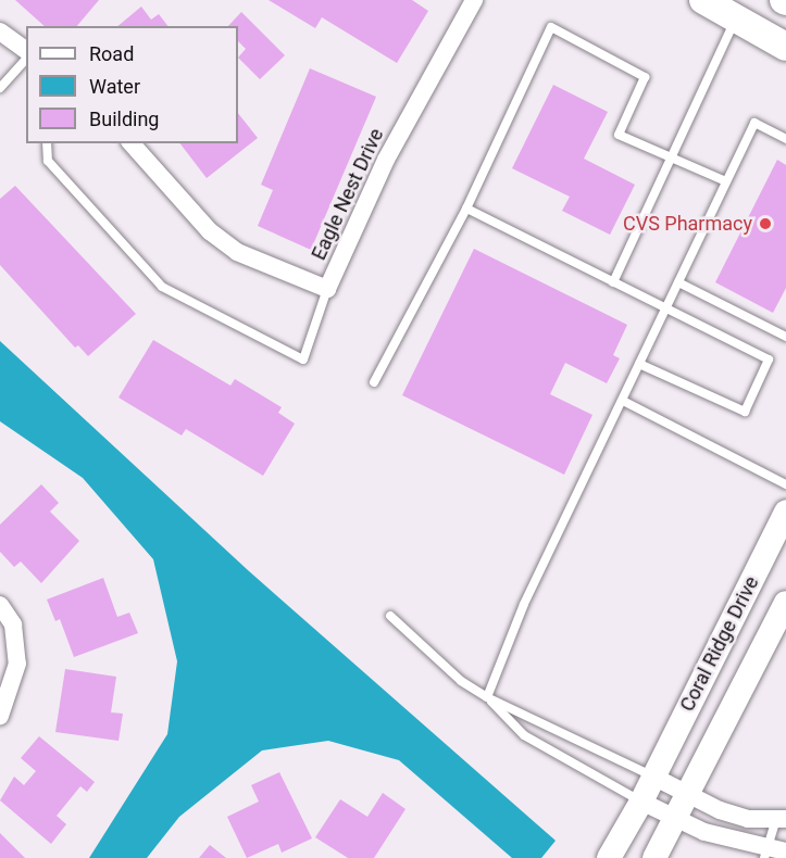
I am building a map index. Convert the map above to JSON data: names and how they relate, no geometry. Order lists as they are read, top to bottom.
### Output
{
  "streets": {
    "main road": ["Coral Ridge Drive"],
    "street": ["Eagle Nest Drive"]
  },
  "places": ["CVS Pharmacy"],
  "legend": ["Road", "Water", "Building"]
}
